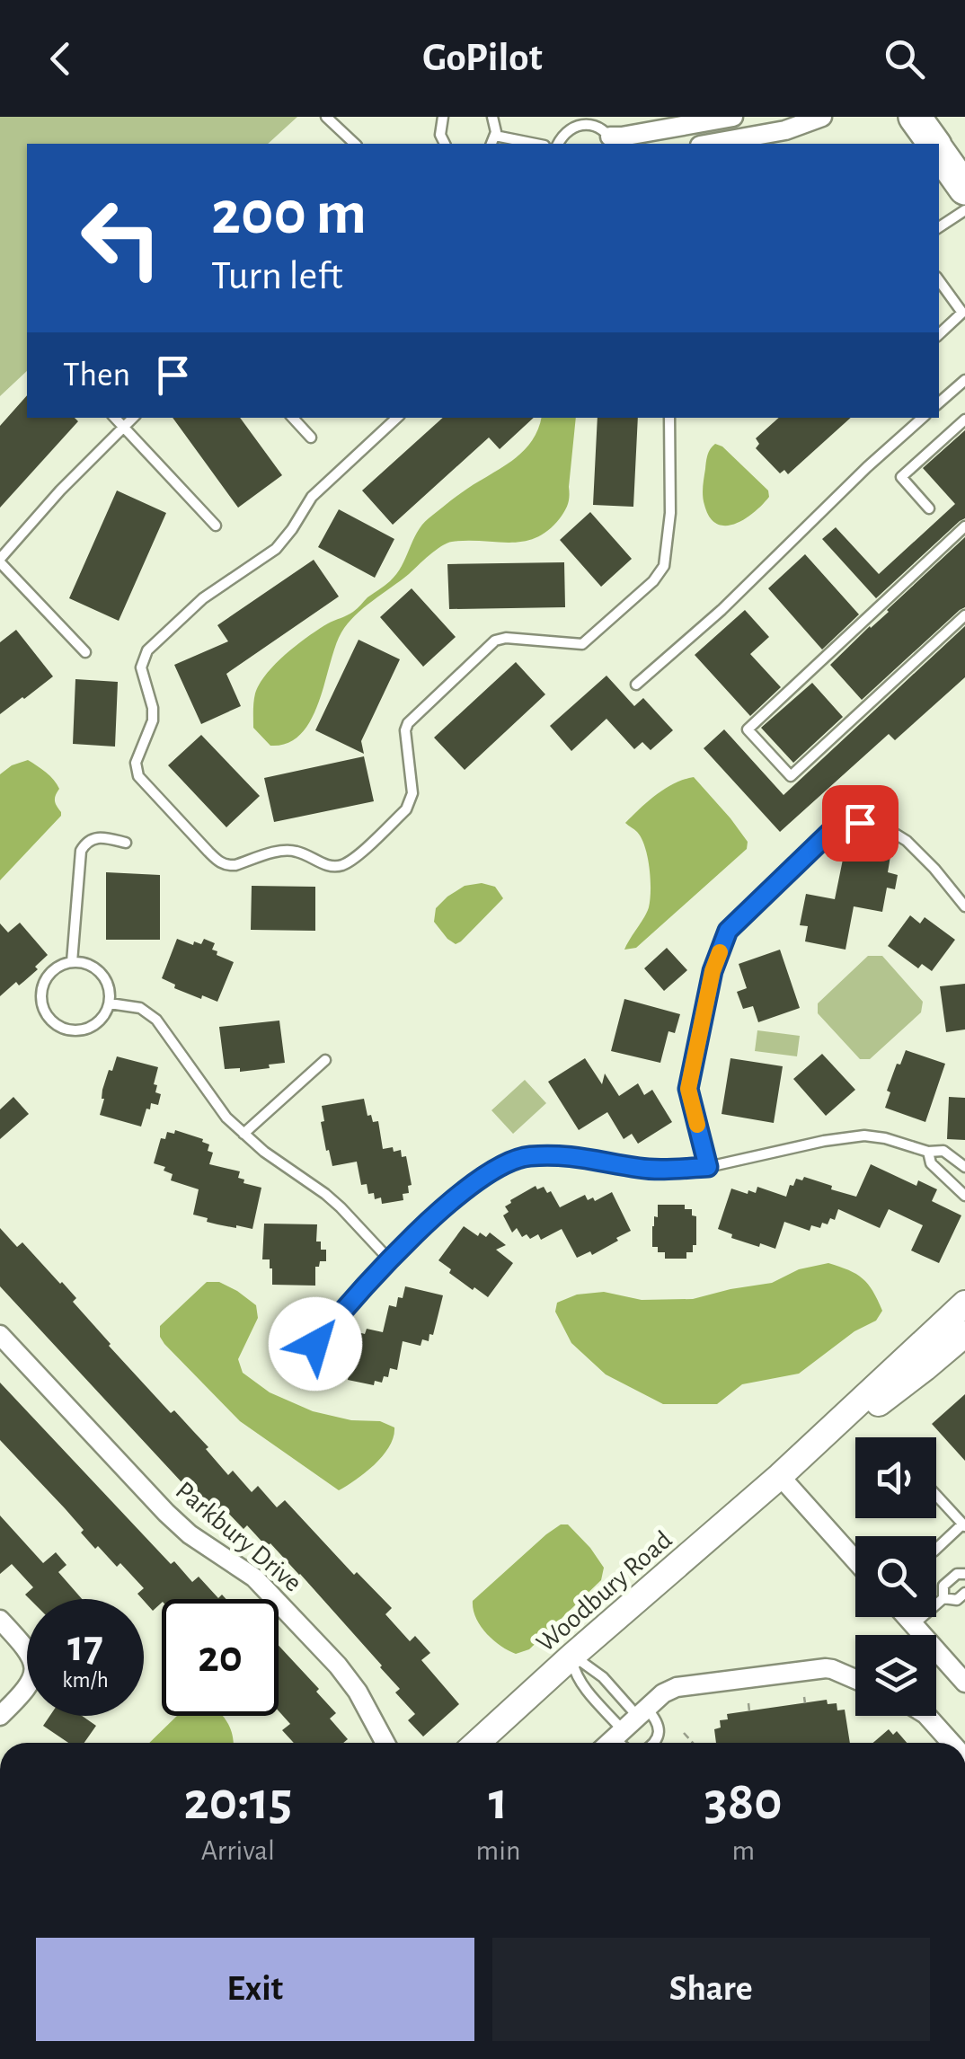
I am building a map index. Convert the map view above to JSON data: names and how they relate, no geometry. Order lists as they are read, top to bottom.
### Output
{
  "streets": {
    "street": ["Parkbury Drive", "Woodbury Road"]
  },
  "page": {
    "header": "GoPilot",
    "turn": ["200 m", "Turn left"],
    "then": "Then",
    "speed": "17 km/h",
    "limit": "20",
    "eta": [
      "20:15",
      "Arrival",
      "1",
      "min",
      "380",
      "m"
    ],
    "buttons": ["Exit", "Share"]
  }
}
